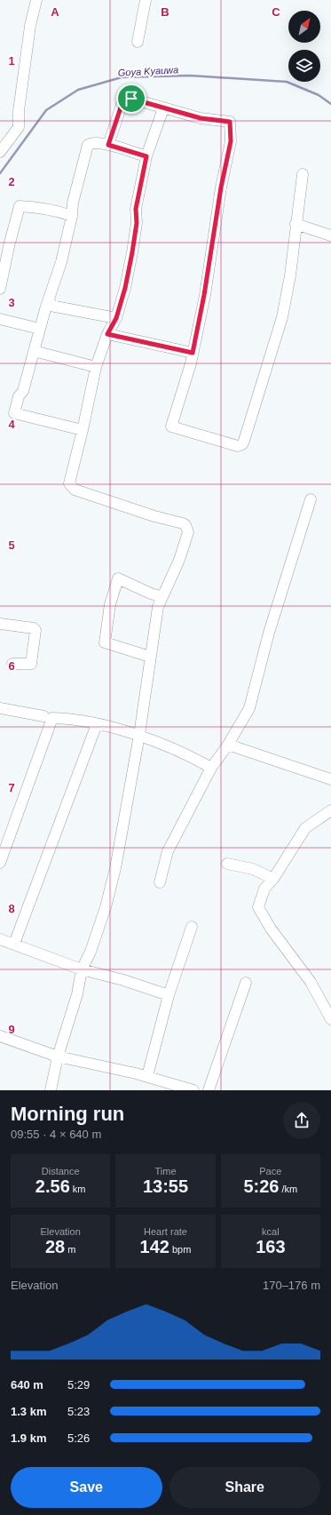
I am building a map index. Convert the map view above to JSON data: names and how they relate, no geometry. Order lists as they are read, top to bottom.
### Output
{
  "water": ["Goya Kyauwa"],
  "north": "top right",
  "page": {
    "heading": ["Morning run", "09:55 · 4 × 640 m"],
    "stats": [
      ["Distance", "2.56 km"],
      ["Time", "13:55"],
      ["Pace", "5:26 /km"],
      ["Elevation", "28 m"],
      ["Heart rate", "142 bpm"],
      ["kcal", "163"]
    ],
    "chart": ["Elevation", "170–176 m"],
    "list": [
      {
        "name": "640 m",
        "note": "5:29"
      },
      {
        "name": "1.3 km",
        "note": "5:23"
      },
      {
        "name": "1.9 km",
        "note": "5:26"
      }
    ],
    "buttons": ["Save", "Share"]
  },
  "grid": {
    "columns": ["A", "B", "C"],
    "rows": [
      "1",
      "2",
      "3",
      "4",
      "5",
      "6",
      "7",
      "8",
      "9"
    ]
  }
}
